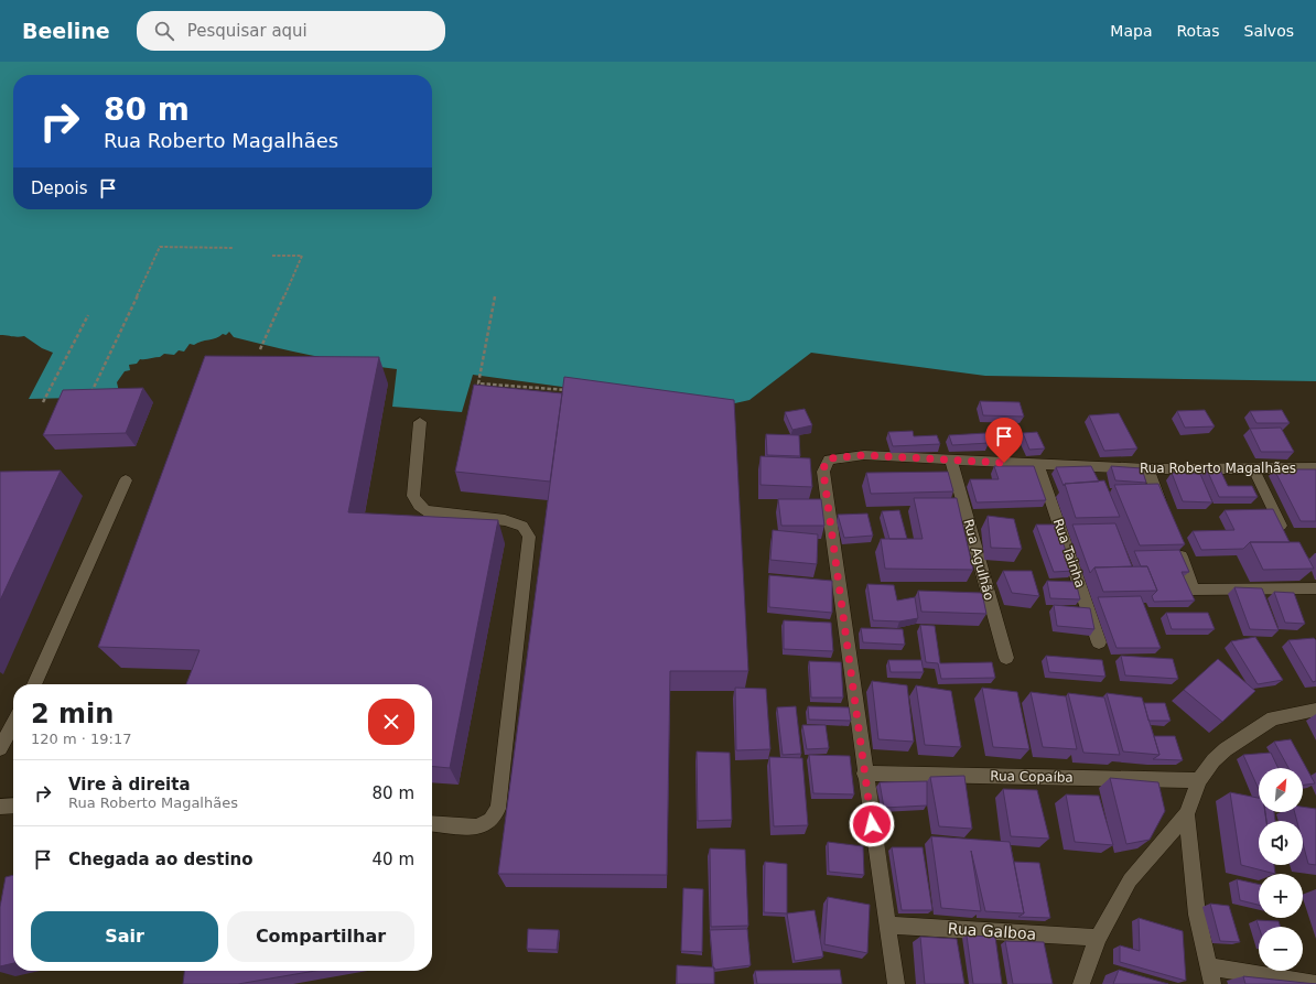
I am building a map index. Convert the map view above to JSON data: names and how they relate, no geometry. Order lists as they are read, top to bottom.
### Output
{
  "streets": {
    "street": [
      "Rua Roberto Magalhães",
      "Rua Tainha",
      "Rua Agulhão",
      "Rua Copaíba",
      "Rua Galboa"
    ]
  },
  "crossings": [
    ["Rua Roberto Magalhães", "Rua Tainha"],
    ["Rua Roberto Magalhães", "Rua Agulhão"],
    ["Rua Roberto Magalhães", "Rua Copaíba"]
  ],
  "north": "top right",
  "page": {
    "header": "Beeline",
    "search": "Pesquisar aqui",
    "nav": ["Mapa", "Rotas", "Salvos"],
    "turn": ["80 m", "Rua Roberto Magalhães"],
    "then": "Depois",
    "heading": ["2 min", "120 m · 19:17"],
    "list": [
      {
        "name": "Vire à direita",
        "note": "Rua Roberto Magalhães",
        "value": "80 m"
      },
      {
        "name": "Chegada ao destino",
        "value": "40 m"
      }
    ],
    "map_buttons": ["+", "−"],
    "buttons": ["Sair", "Compartilhar"]
  }
}
